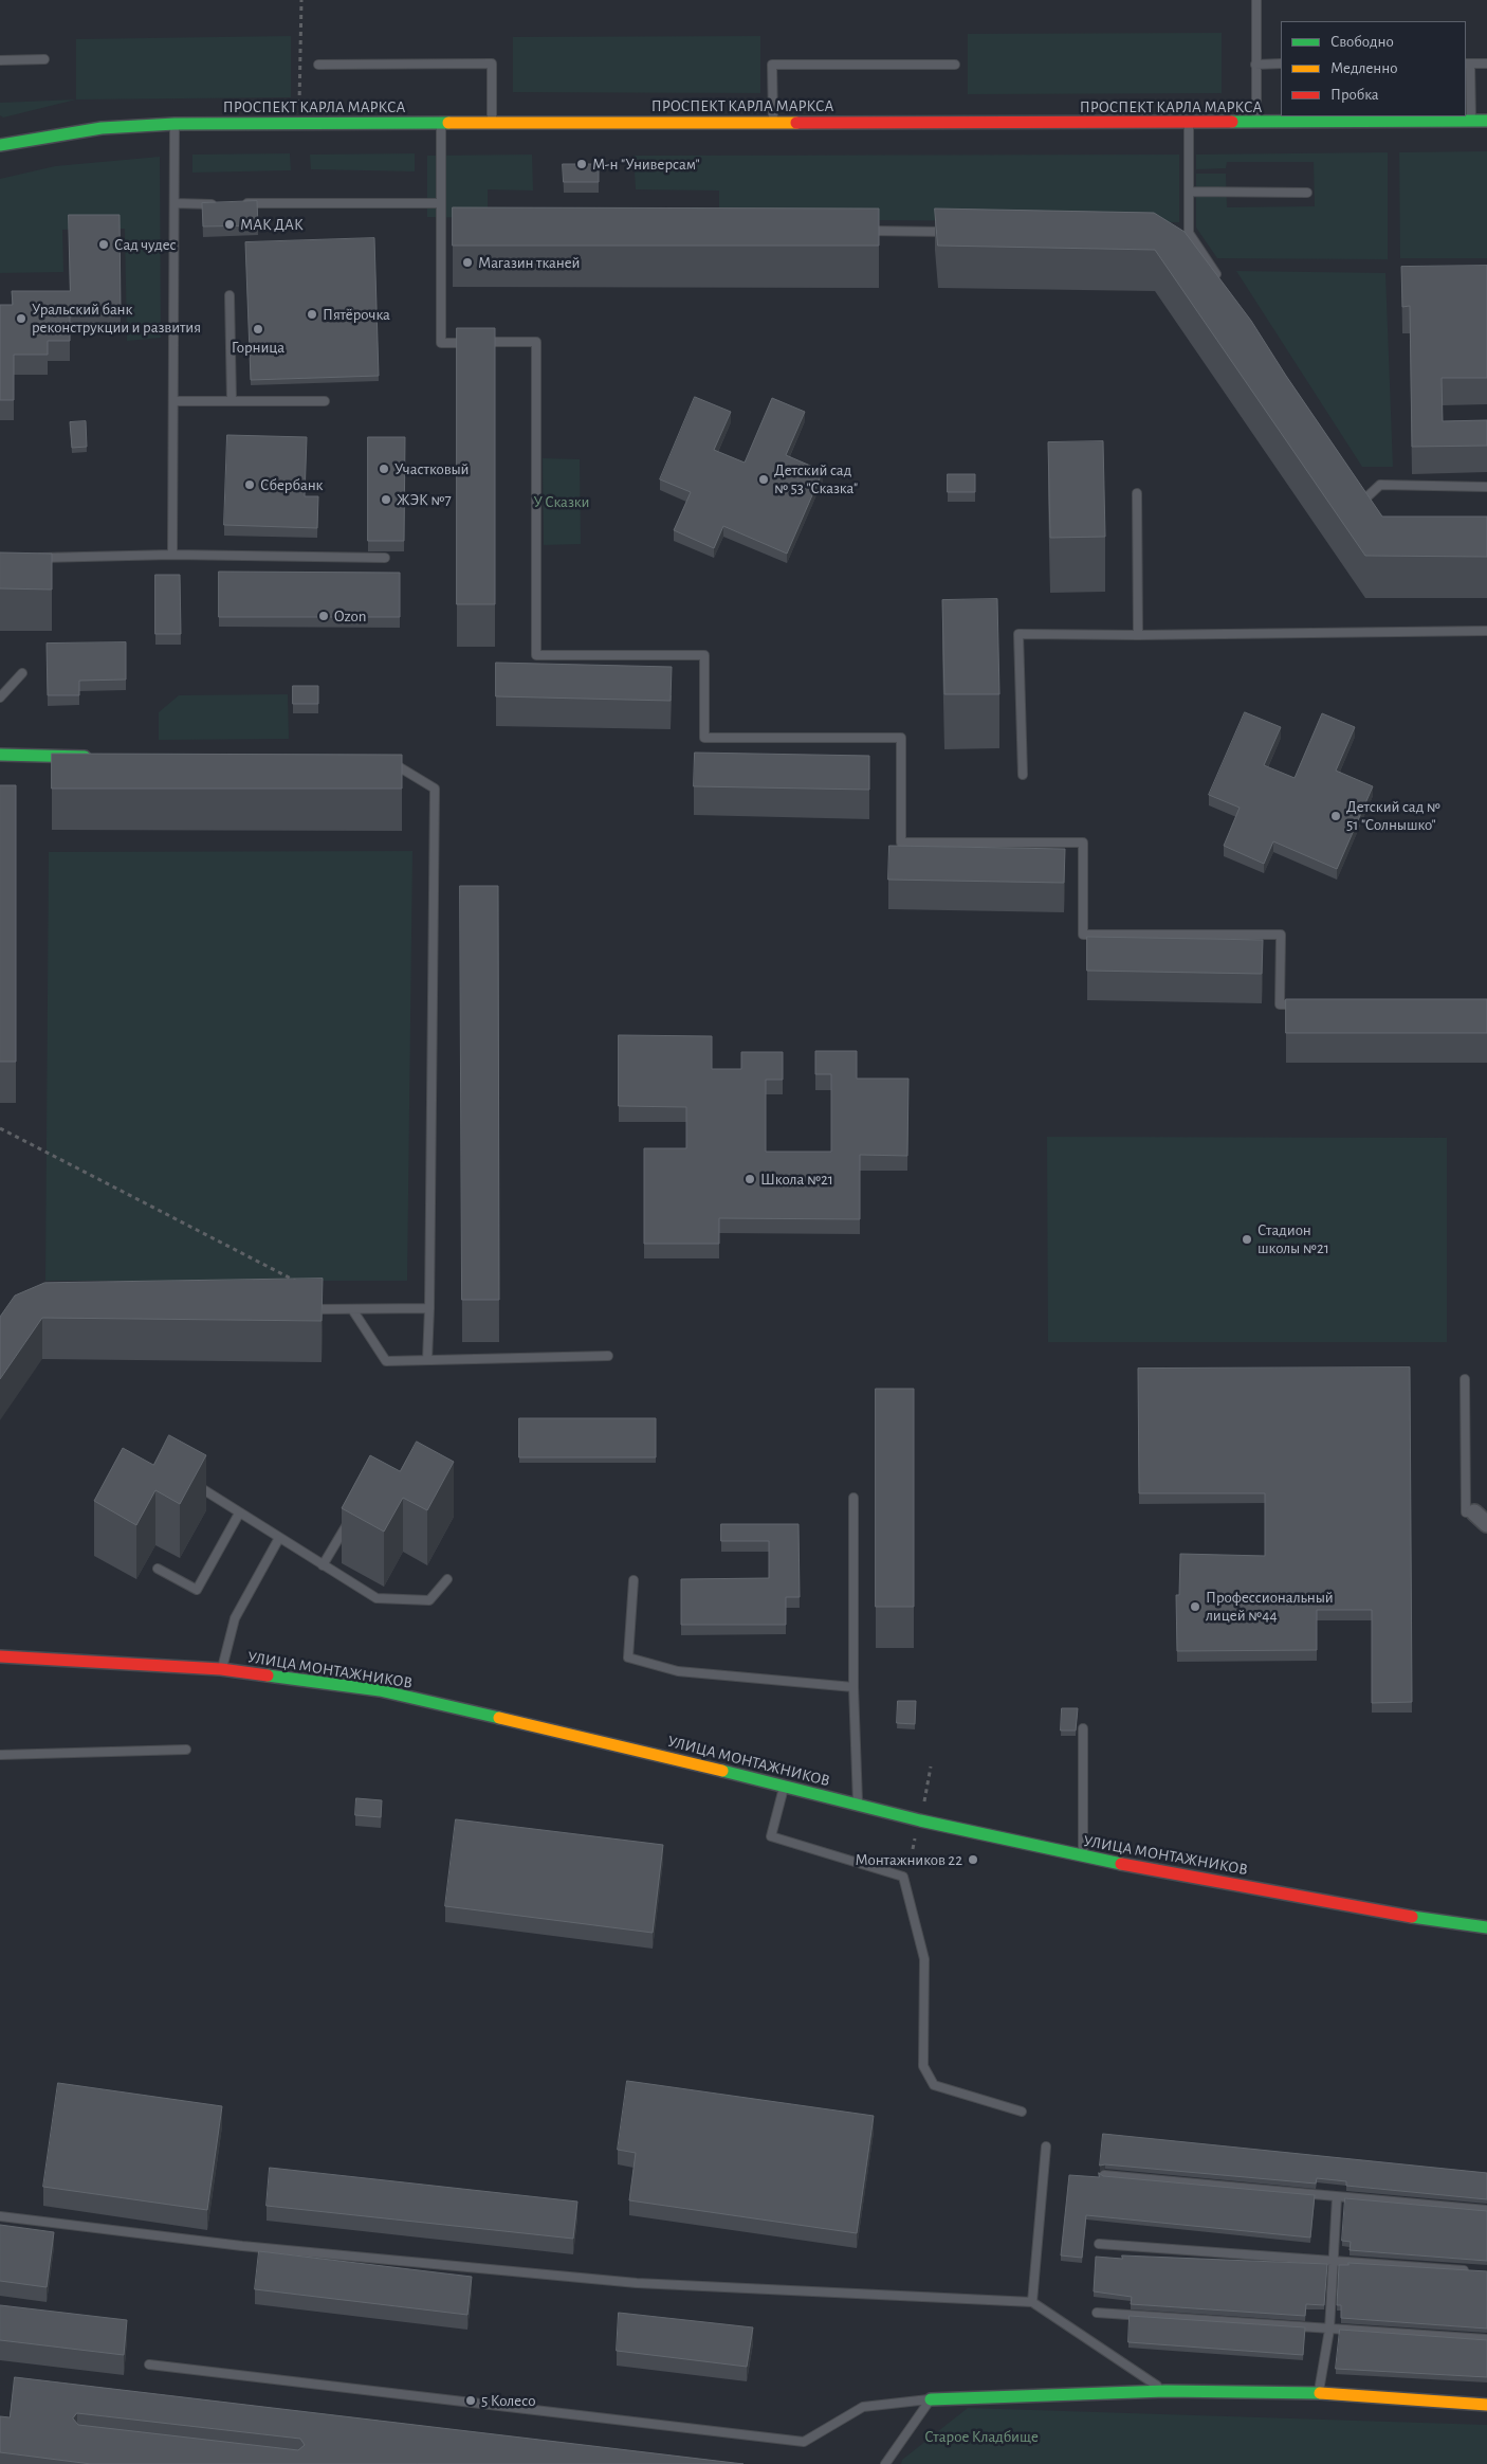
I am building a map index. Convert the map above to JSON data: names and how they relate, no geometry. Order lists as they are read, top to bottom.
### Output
{
  "streets": {
    "street": ["ПРОСПЕКТ КАРЛА МАРКСА", "УЛИЦА МОНТАЖНИКОВ"]
  },
  "parks": ["У Сказки", "Старое Кладбище"],
  "places": [
    "М-н \"Универсам\"",
    "МАК ДАК",
    "Сад чудес",
    "Магазин тканей",
    "Пятёрочка",
    "Уральский банк реконструкции и развития",
    "Горница",
    "Участковый",
    "Детский сад № 53 \"Сказка\"",
    "Сбербанк",
    "ЖЭК №7",
    "Ozon",
    "Детский сад № 51 \"Солнышко\"",
    "Школа №21",
    "Стадион школы №21",
    "Профессиональный лицей №44",
    "Монтажников 22",
    "5 Колесо"
  ],
  "legend": ["Свободно", "Медленно", "Пробка"]
}
